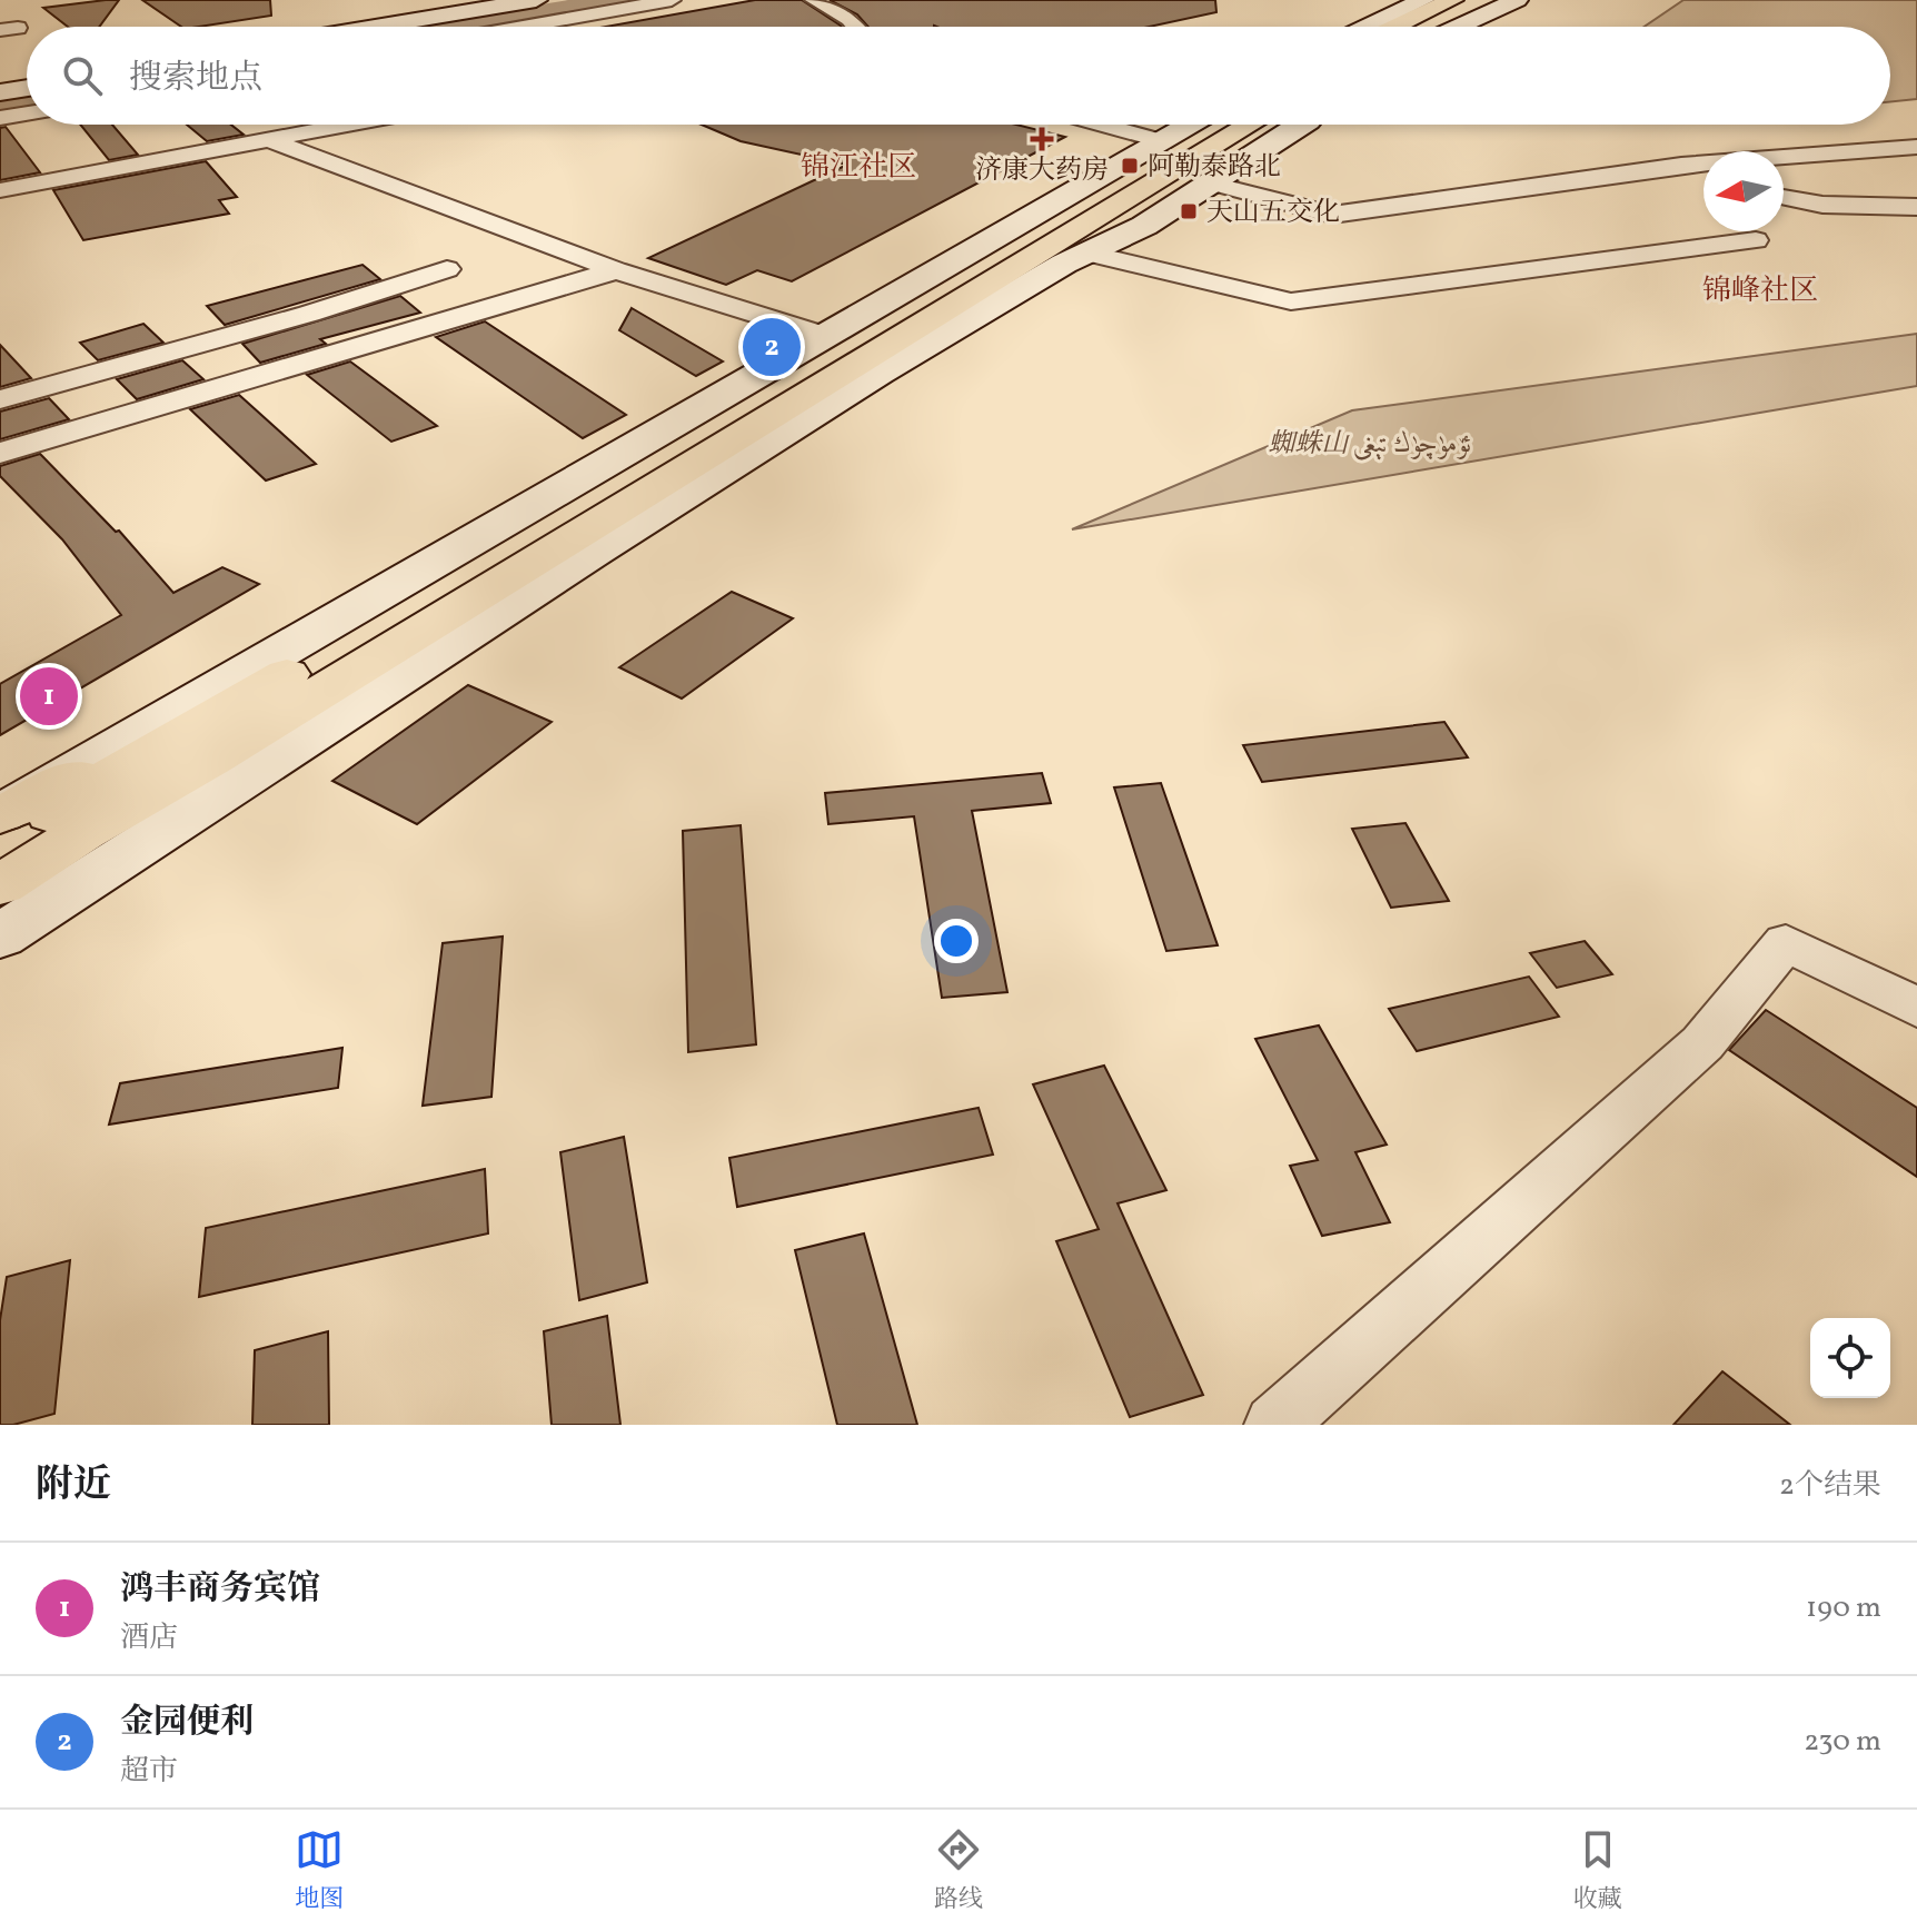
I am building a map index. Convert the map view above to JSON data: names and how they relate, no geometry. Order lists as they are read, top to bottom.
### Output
{
  "districts": ["锦江社区", "锦峰社区"],
  "parks": ["蜘蛛山 ئۆمۈچۈك تېغى"],
  "places": {
    "health": ["济康大药房"],
    "transit": ["阿勒泰路北", "天山五交化"]
  },
  "north": "left",
  "page": {
    "search": "搜索地点",
    "pins": ["2", "1"],
    "heading": ["附近", "2个结果"],
    "list": [
      {
        "mark": "1",
        "name": "鸿丰商务宾馆",
        "note": "酒店",
        "value": "190 m"
      },
      {
        "mark": "2",
        "name": "金园便利",
        "note": "超市",
        "value": "230 m"
      }
    ],
    "nav": ["地图", "路线", "收藏"]
  }
}
